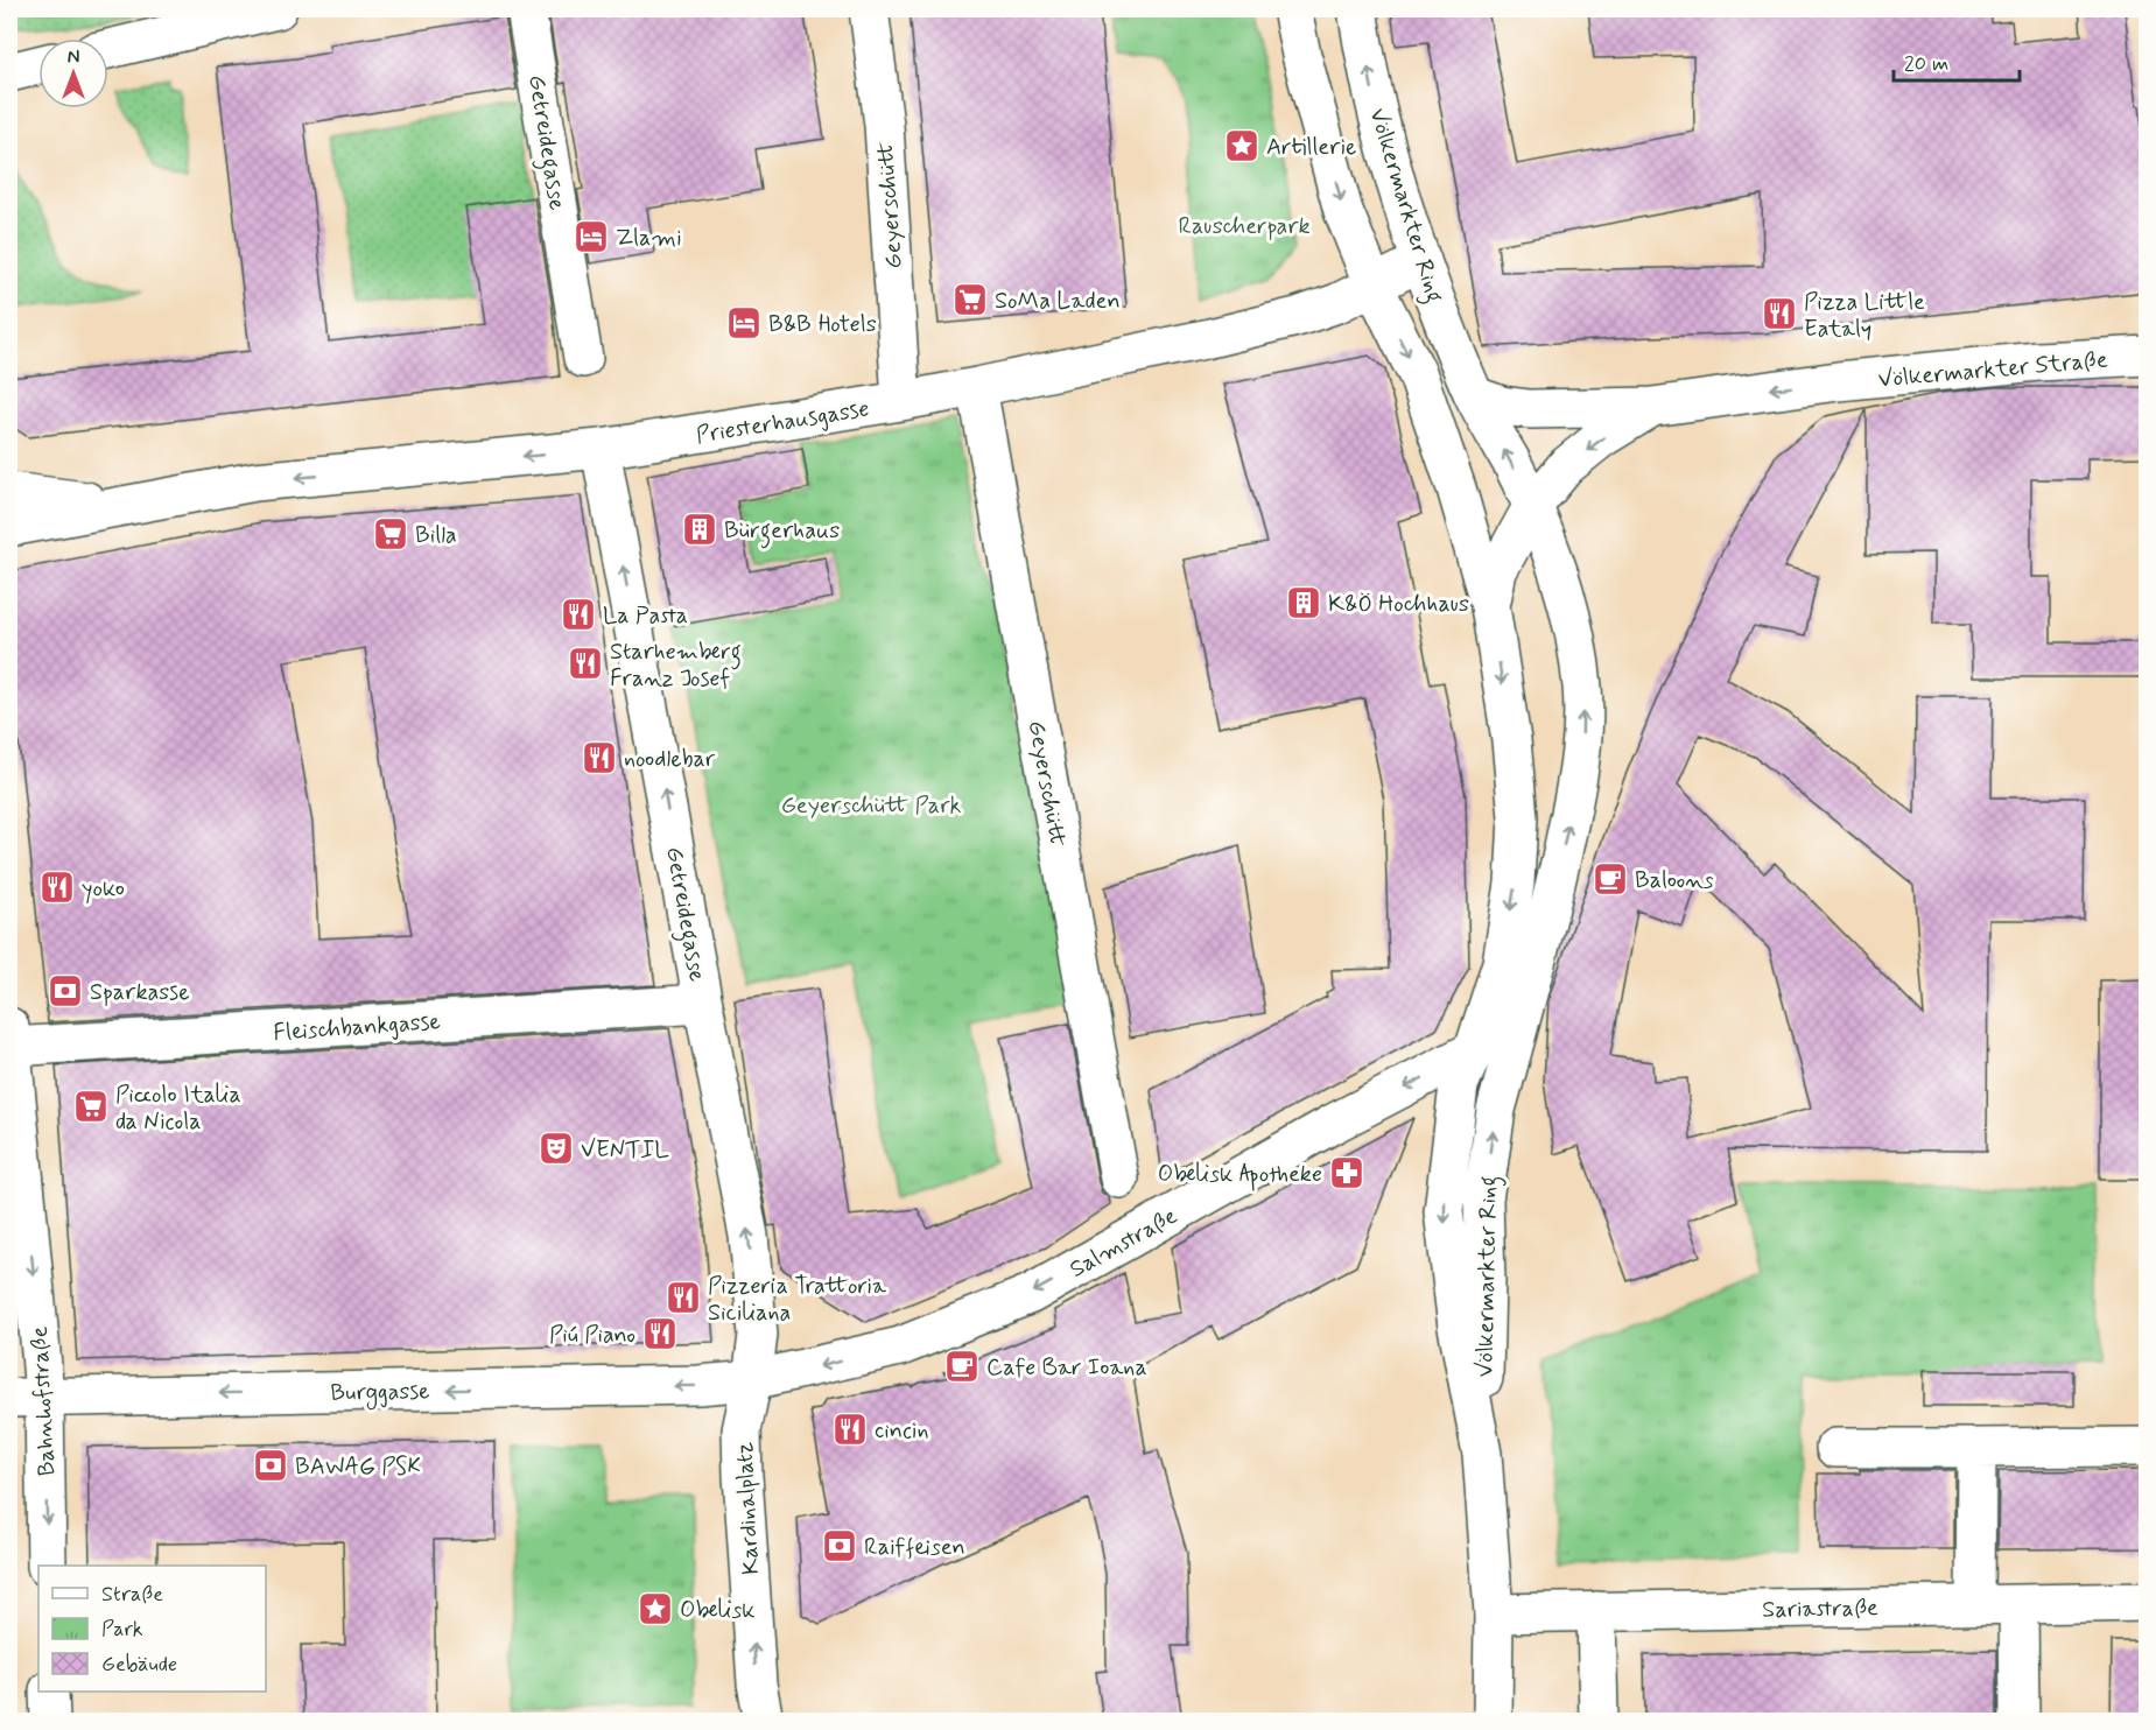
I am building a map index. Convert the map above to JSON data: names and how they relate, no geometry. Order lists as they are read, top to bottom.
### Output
{
  "streets": {
    "street": [
      "Getreidegasse",
      "Geyerschütt",
      "Völkermarkter Ring",
      "Völkermarkter Straße",
      "Priesterhausgasse",
      "Fleischbankgasse",
      "Salmstraße",
      "Burggasse",
      "Bahnhofstraße",
      "Kardinalplatz",
      "Sariastraße"
    ]
  },
  "crossings": [
    ["Getreidegasse", "Priesterhausgasse"],
    ["Getreidegasse", "Fleischbankgasse"],
    ["Getreidegasse", "Salmstraße"],
    ["Getreidegasse", "Burggasse"],
    ["Getreidegasse", "Kardinalplatz"],
    ["Geyerschütt", "Priesterhausgasse"],
    ["Völkermarkter Ring", "Völkermarkter Straße"],
    ["Völkermarkter Ring", "Priesterhausgasse"],
    ["Völkermarkter Ring", "Salmstraße"],
    ["Völkermarkter Ring", "Sariastraße"],
    ["Fleischbankgasse", "Bahnhofstraße"],
    ["Salmstraße", "Burggasse"],
    ["Salmstraße", "Kardinalplatz"],
    ["Burggasse", "Bahnhofstraße"],
    ["Burggasse", "Kardinalplatz"]
  ],
  "one_way": [
    "Getreidegasse",
    "Völkermarkter Straße",
    "Salmstraße",
    "Burggasse",
    "Bahnhofstraße",
    "Kardinalplatz"
  ],
  "parks": ["Rauscherpark", "Geyerschütt Park"],
  "places": {
    "place": ["Artillerie", "Obelisk"],
    "hotel": ["Zlami", "B&B Hotels"],
    "supermarket": ["SoMa Laden", "Billa", "Piccolo Italia da Nicola"],
    "restaurant": [
      "Pizza Little Eataly",
      "La Pasta",
      "Starhemberg Franz Josef",
      "noodlebar",
      "yoko",
      "Pizzeria Trattoria Siciliana",
      "Piú Piano",
      "cincin"
    ],
    "building": ["Bürgerhaus", "K&Ö Hochhaus"],
    "cafe": ["Baloons", "Cafe Bar Ioana"],
    "bank": ["Sparkasse", "BAWAG PSK", "Raiffeisen"],
    "theatre": ["VENTIL"],
    "pharmacy": ["Obelisk Apotheke"]
  },
  "legend": ["Straße", "Park", "Gebäude"],
  "scale_bar": "20 m",
  "north": "top"
}
